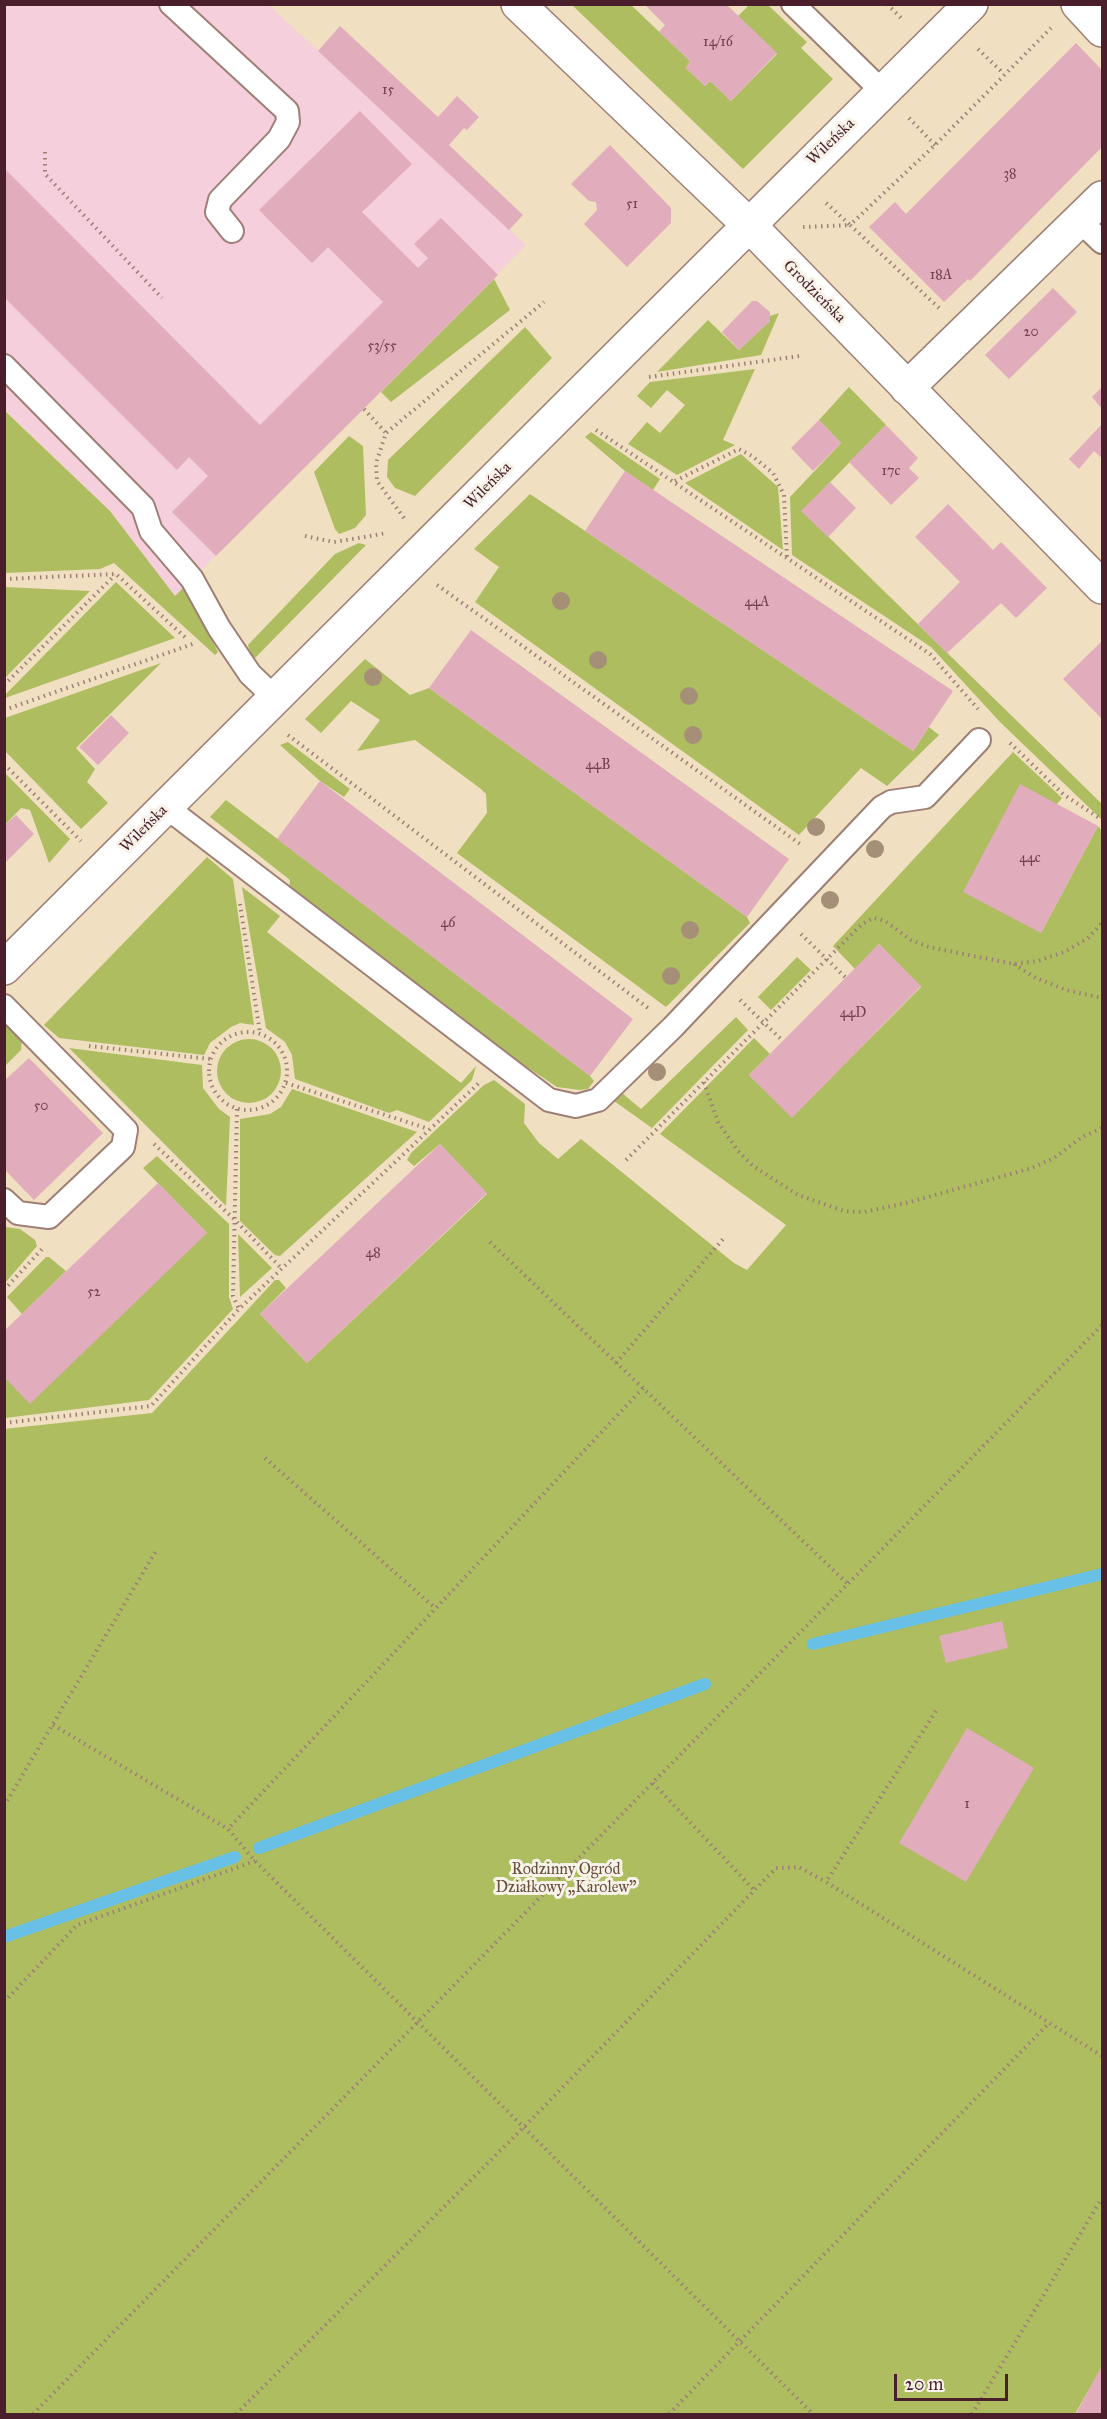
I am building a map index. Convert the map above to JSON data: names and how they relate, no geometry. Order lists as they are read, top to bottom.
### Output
{
  "streets": {
    "street": ["Wileńska", "Grodzieńska"]
  },
  "crossings": [
    ["Wileńska", "Grodzieńska"]
  ],
  "parks": ["Rodzinny Ogród Działkowy „Karolew”"],
  "house_numbers": [
    "14/16",
    "15",
    "38",
    "51",
    "18A",
    "20",
    "53/55",
    "17c",
    "44A",
    "44B",
    "44c",
    "46",
    "44D",
    "50",
    "48",
    "52",
    "1"
  ],
  "scale_bar": "20 m"
}
